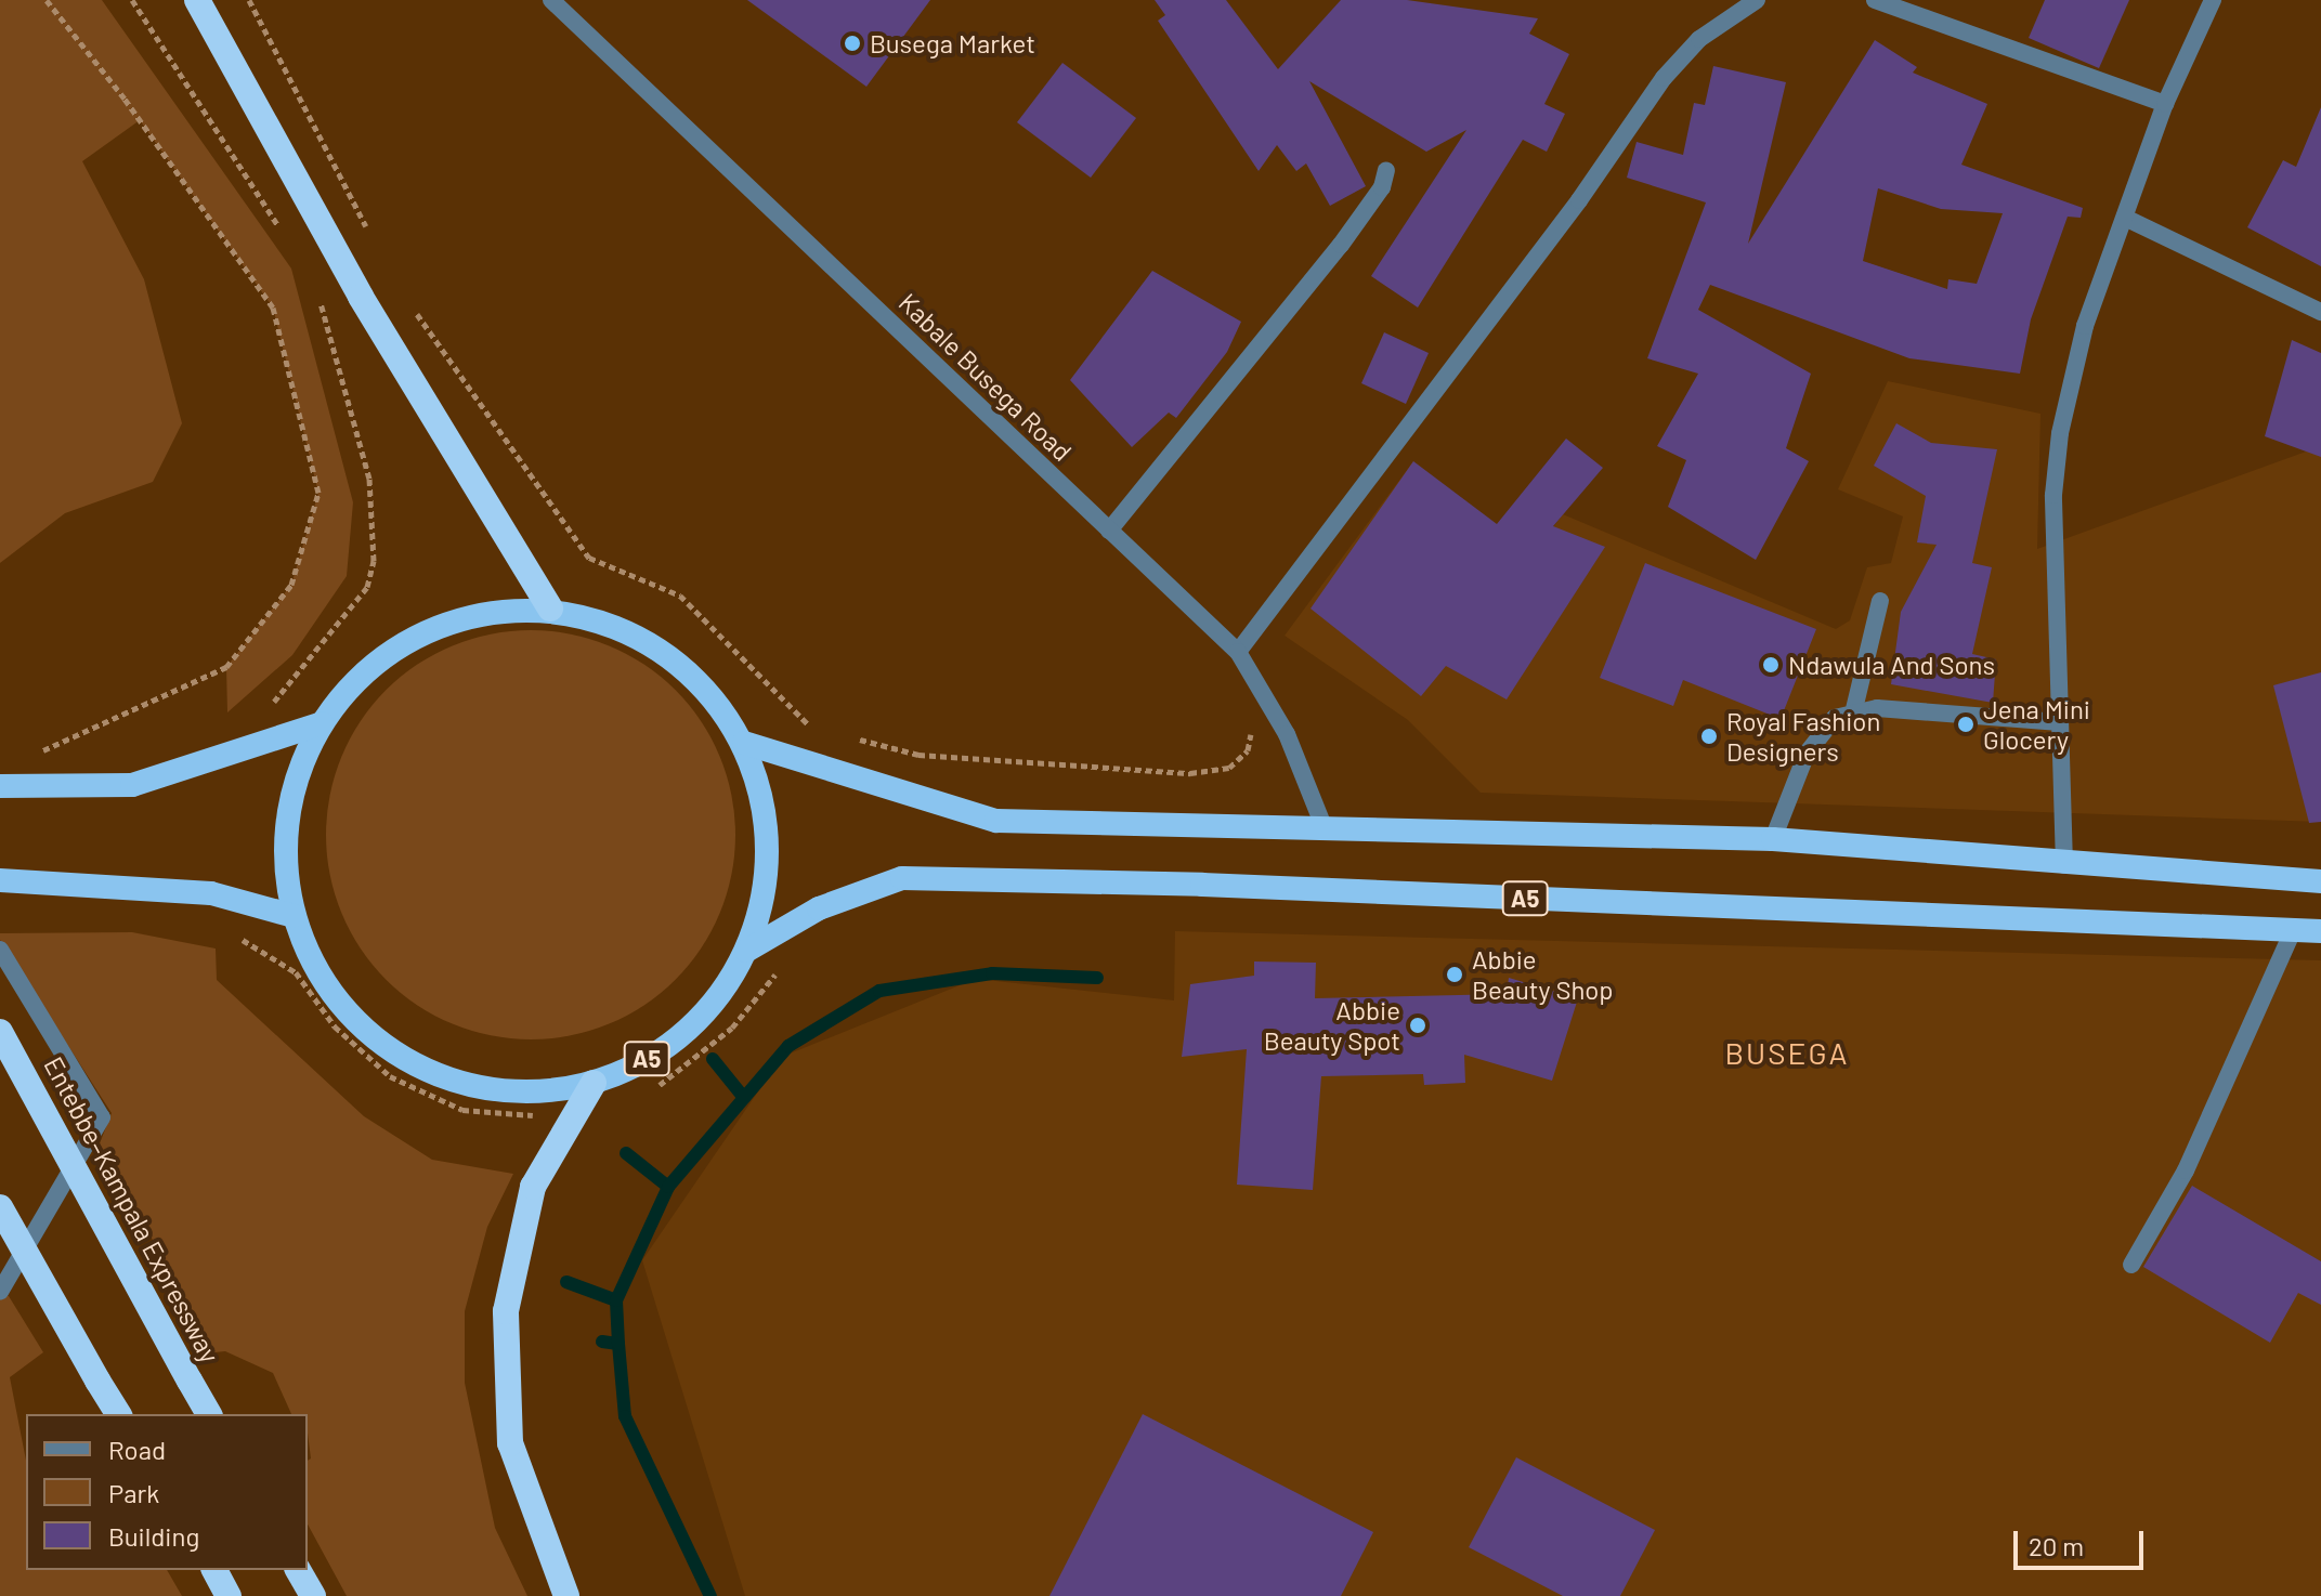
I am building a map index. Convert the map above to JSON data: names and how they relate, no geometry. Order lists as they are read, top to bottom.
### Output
{
  "streets": {
    "highway": ["A5", "Entebbe–Kampala Expressway"],
    "street": ["Kabale Busega Road"]
  },
  "districts": ["BUSEGA"],
  "places": [
    "Busega Market",
    "Ndawula And Sons",
    "Jena Mini Glocery",
    "Royal Fashion Designers",
    "Abbie Beauty Shop",
    "Abbie Beauty Spot"
  ],
  "legend": ["Road", "Park", "Building"],
  "scale_bar": "20 m"
}
